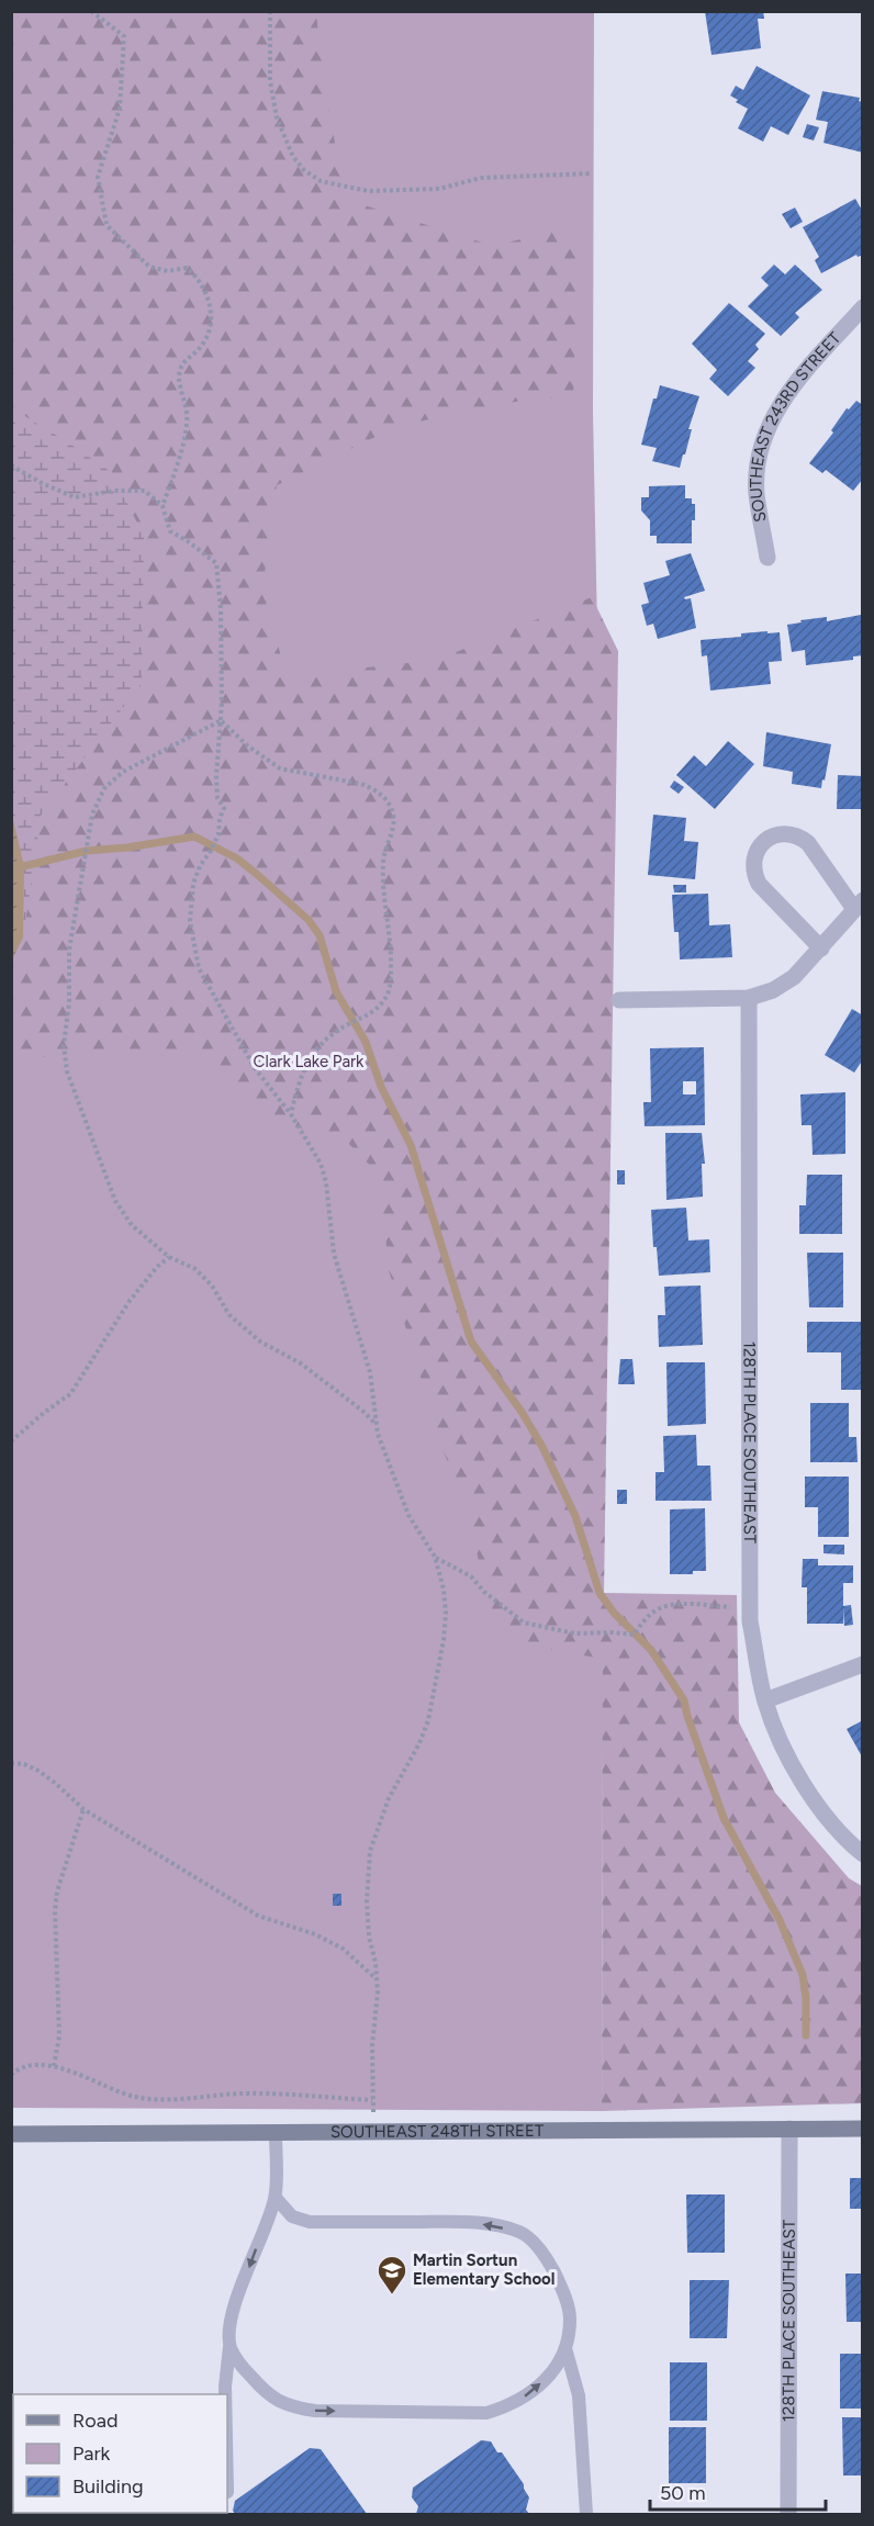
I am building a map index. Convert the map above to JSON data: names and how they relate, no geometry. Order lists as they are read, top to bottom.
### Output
{
  "streets": {
    "street": ["SOUTHEAST 243RD STREET", "128TH PLACE SOUTHEAST", "SOUTHEAST 248TH STREET"]
  },
  "crossings": [
    ["128TH PLACE SOUTHEAST", "SOUTHEAST 248TH STREET"]
  ],
  "parks": ["Clark Lake Park"],
  "places": {
    "school or university": ["Martin Sortun Elementary School"]
  },
  "legend": ["Road", "Park", "Building"],
  "scale_bar": "50 m"
}
